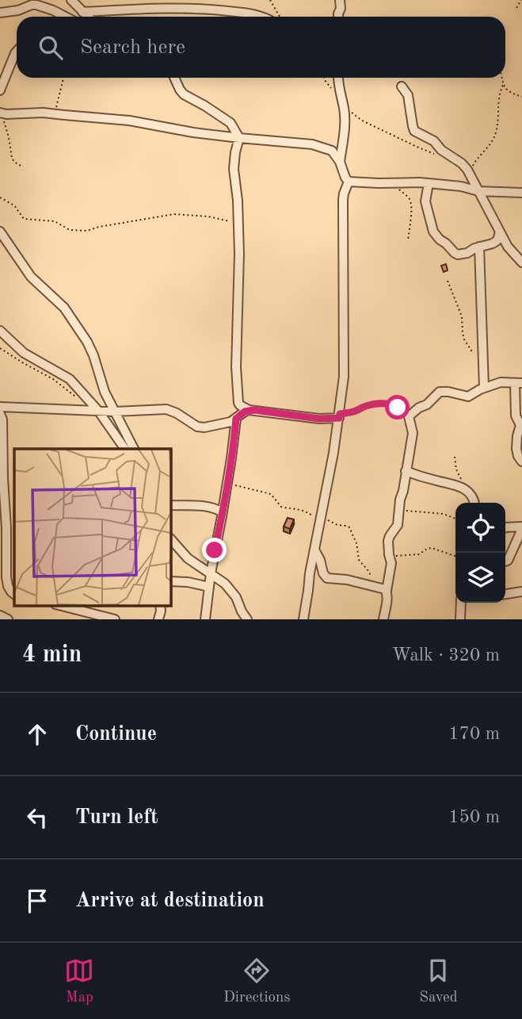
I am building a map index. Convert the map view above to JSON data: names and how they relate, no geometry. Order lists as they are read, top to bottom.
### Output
{
  "page": {
    "search": "Search here",
    "heading": ["4 min", "Walk · 320 m"],
    "list": [
      ["Continue", "170 m"],
      ["Turn left", "150 m"],
      "Arrive at destination"
    ],
    "nav": ["Map", "Directions", "Saved"]
  }
}
